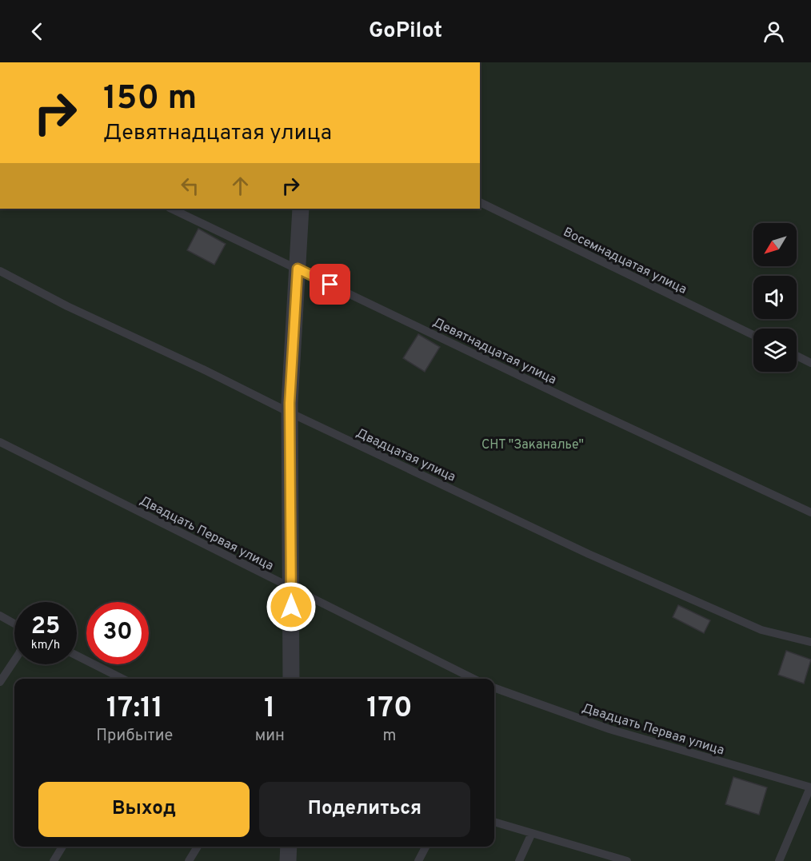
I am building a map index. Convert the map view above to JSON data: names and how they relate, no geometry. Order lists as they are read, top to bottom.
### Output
{
  "streets": {
    "lane": [
      "Восемнадцатая улица",
      "Девятнадцатая улица",
      "Двадцатая улица",
      "Двадцать Первая улица"
    ]
  },
  "parks": ["СНТ \"Заканалье\""],
  "north": "bottom left",
  "page": {
    "header": "GoPilot",
    "turn": ["150 m", "Девятнадцатая улица"],
    "speed": "25 km/h",
    "limit": "30",
    "eta": [
      "17:11",
      "Прибытие",
      "1",
      "мин",
      "170",
      "m"
    ],
    "buttons": ["Выход", "Поделиться"]
  }
}
